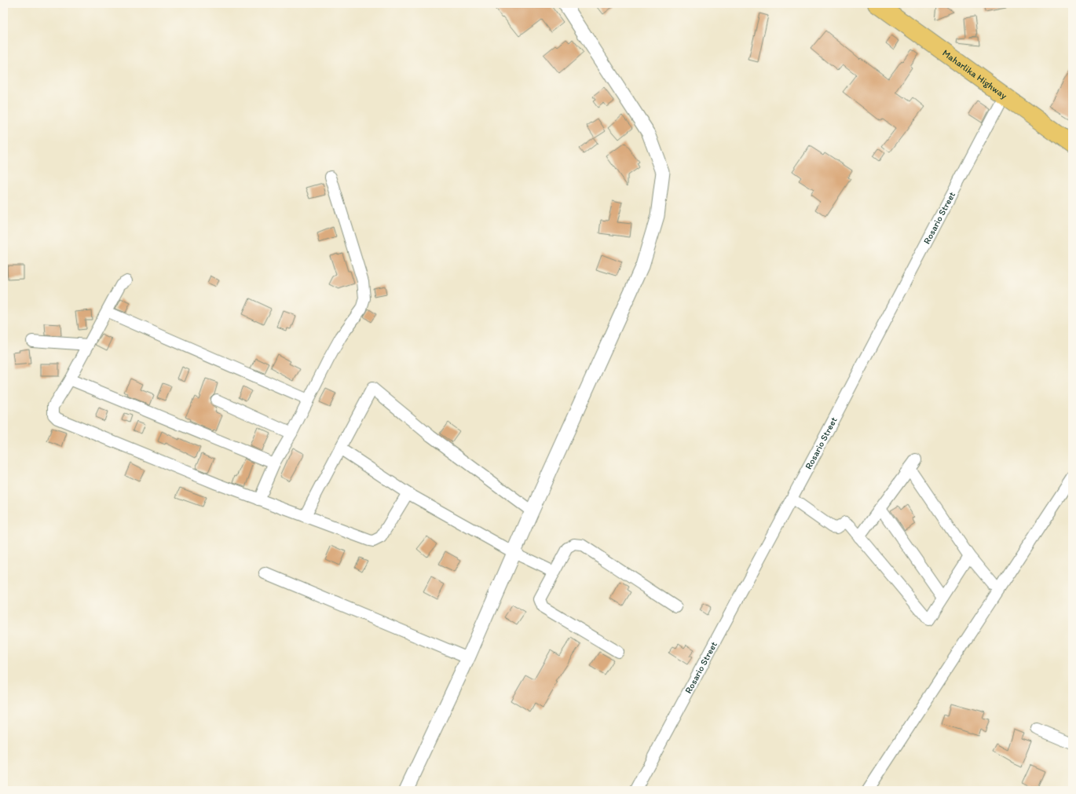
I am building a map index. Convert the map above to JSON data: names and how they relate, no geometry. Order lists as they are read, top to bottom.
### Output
{
  "streets": {
    "highway": ["Maharlika Highway"],
    "street": ["Rosario Street"]
  },
  "crossings": [
    ["Maharlika Highway", "Rosario Street"]
  ]
}
